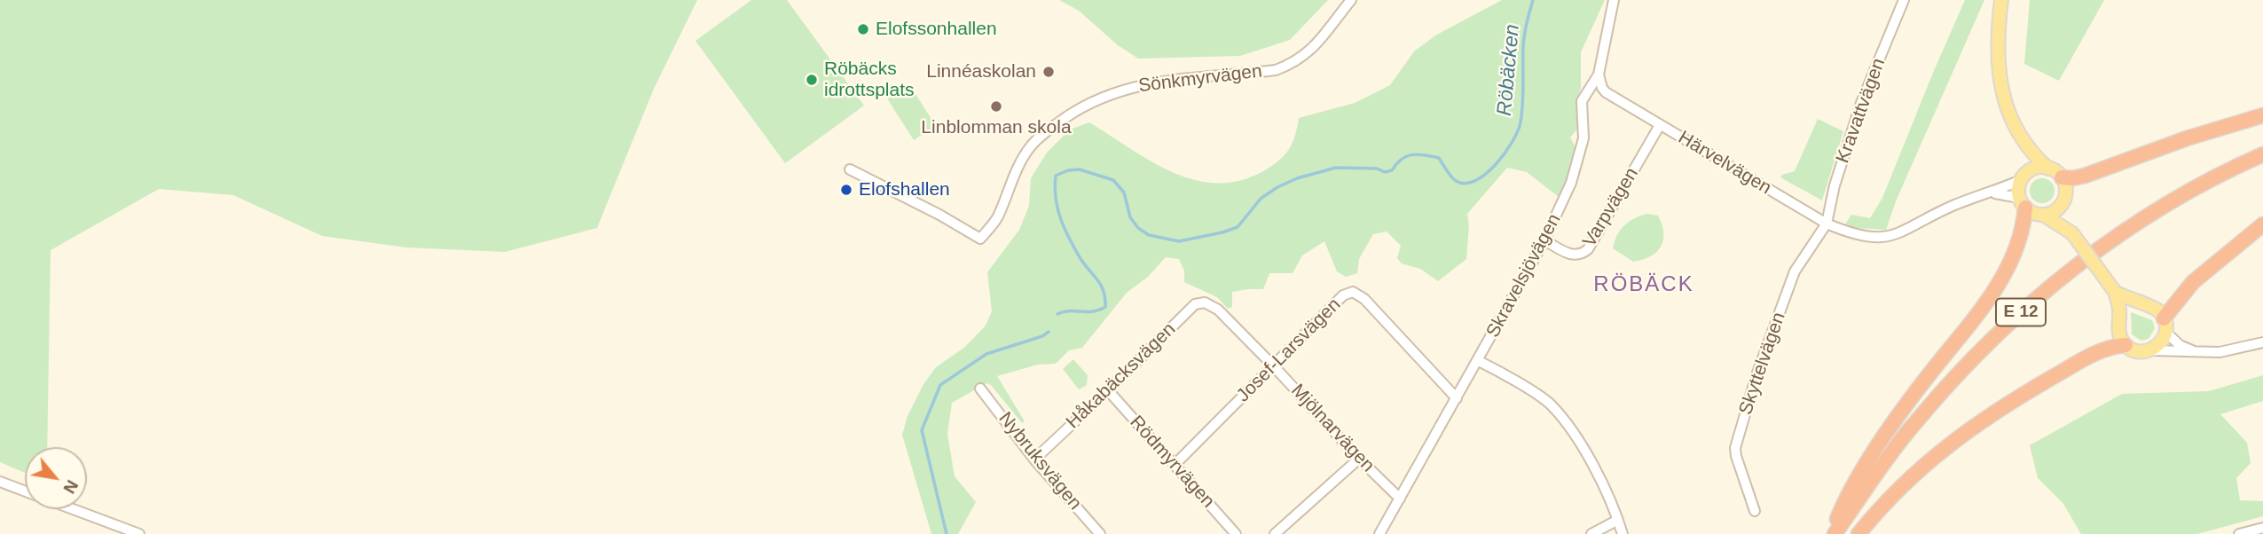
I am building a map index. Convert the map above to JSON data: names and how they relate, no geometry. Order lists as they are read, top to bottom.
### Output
{
  "streets": {
    "highway": ["E 12"],
    "street": [
      "Sönkmyrvägen",
      "Kravattvägen",
      "Härvelvägen",
      "Varpvägen",
      "Skravelsjövägen",
      "Josef-Larsvägen",
      "Skyttelvägen",
      "Håkabäcksvägen",
      "Mjölnarvägen",
      "Nybruksvägen",
      "Rödmyrvägen"
    ]
  },
  "crossings": [
    ["Kravattvägen", "Härvelvägen"],
    ["Kravattvägen", "Skyttelvägen"],
    ["Härvelvägen", "Varpvägen"],
    ["Härvelvägen", "Skravelsjövägen"],
    ["Härvelvägen", "Skyttelvägen"],
    ["Varpvägen", "Skravelsjövägen"],
    ["Skravelsjövägen", "Josef-Larsvägen"],
    ["Skravelsjövägen", "Mjölnarvägen"],
    ["Josef-Larsvägen", "Mjölnarvägen"],
    ["Josef-Larsvägen", "Rödmyrvägen"],
    ["Håkabäcksvägen", "Mjölnarvägen"],
    ["Håkabäcksvägen", "Nybruksvägen"],
    ["Håkabäcksvägen", "Rödmyrvägen"]
  ],
  "districts": ["RÖBÄCK"],
  "water": ["Röbäcken"],
  "places": [
    "Elofssonhallen",
    "Linnéaskolan",
    "Röbäcks idrottsplats",
    "Linblomman skola",
    "Elofshallen"
  ],
  "north": "bottom right"
}
